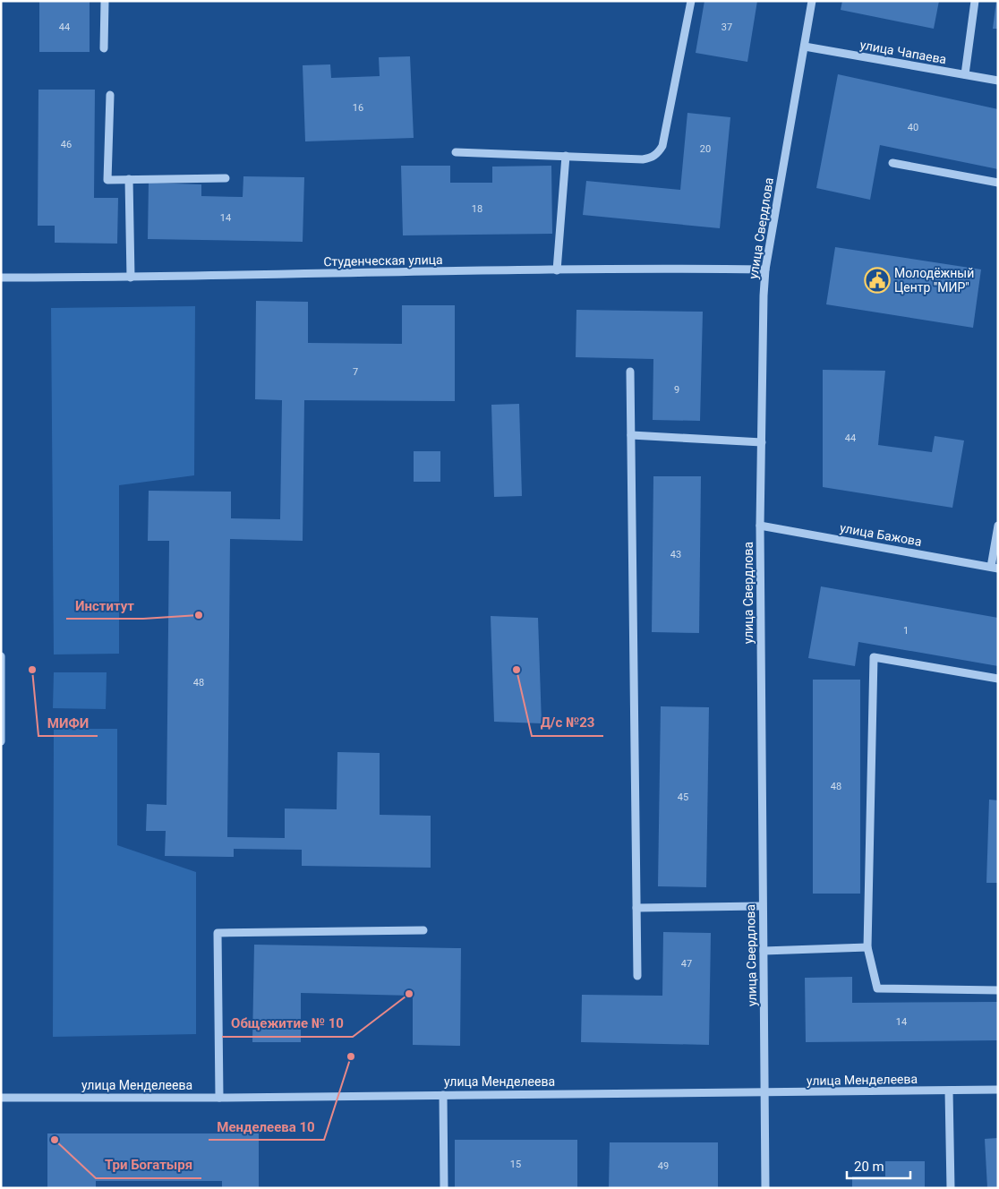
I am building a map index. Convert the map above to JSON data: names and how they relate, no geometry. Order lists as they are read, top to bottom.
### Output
{
  "streets": {
    "street": [
      "улица Чапаева",
      "улица Свердлова",
      "Студенческая улица",
      "улица Бажова",
      "улица Менделеева"
    ]
  },
  "crossings": [
    ["улица Чапаева", "улица Свердлова"],
    ["улица Свердлова", "Студенческая улица"],
    ["улица Свердлова", "улица Бажова"],
    ["улица Свердлова", "улица Менделеева"]
  ],
  "places": {
    "public building": ["Молодёжный Центр \"МИР\""],
    "other": [
      "Институт",
      "МИФИ",
      "Д/с №23",
      "Общежитие № 10",
      "Менделеева 10",
      "Три Богатыря"
    ]
  },
  "house_numbers": [
    "44",
    "37",
    "16",
    "40",
    "46",
    "20",
    "18",
    "14",
    "7",
    "9",
    "44",
    "43",
    "1",
    "48",
    "48",
    "45",
    "47",
    "14",
    "15",
    "49"
  ],
  "scale_bar": "20 m"
}
